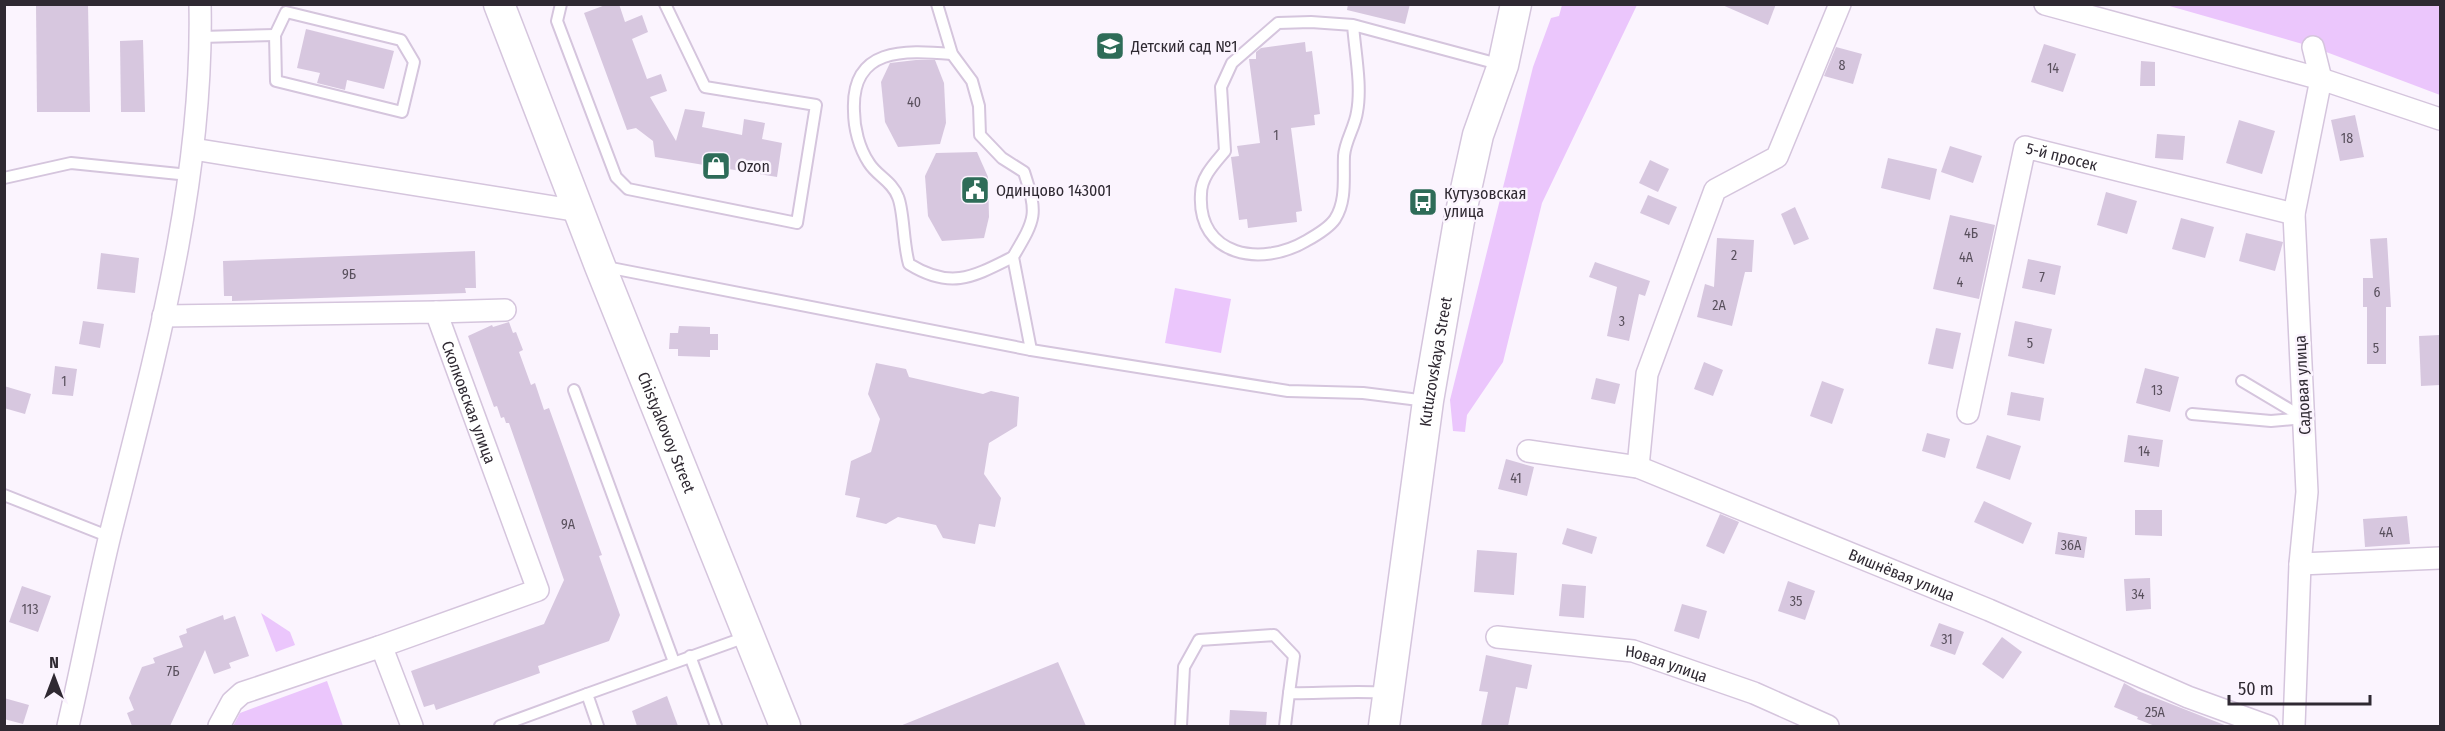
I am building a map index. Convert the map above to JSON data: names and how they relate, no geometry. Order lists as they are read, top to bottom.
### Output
{
  "streets": {
    "street": [
      "5-й просек",
      "Kutuzovskaya Street",
      "Садовая улица",
      "Сколковская улица",
      "Chistyakovoy Street",
      "Вишнёвая улица",
      "Новая улица"
    ]
  },
  "crossings": [
    ["5-й просек", "Садовая улица"]
  ],
  "places": {
    "school or university": ["Детский сад №1"],
    "shop": ["Ozon"],
    "public building": ["Одинцово 143001"],
    "bus stop": ["Кутузовская улица"]
  },
  "house_numbers": [
    "8",
    "14",
    "40",
    "1",
    "18",
    "4Б",
    "2",
    "4А",
    "9Б",
    "7",
    "4",
    "6",
    "2А",
    "3",
    "5",
    "5",
    "1",
    "13",
    "14",
    "41",
    "9А",
    "4А",
    "36А",
    "34",
    "35",
    "113",
    "31",
    "7Б",
    "25А"
  ],
  "scale_bar": "50 m",
  "north": "top"
}
